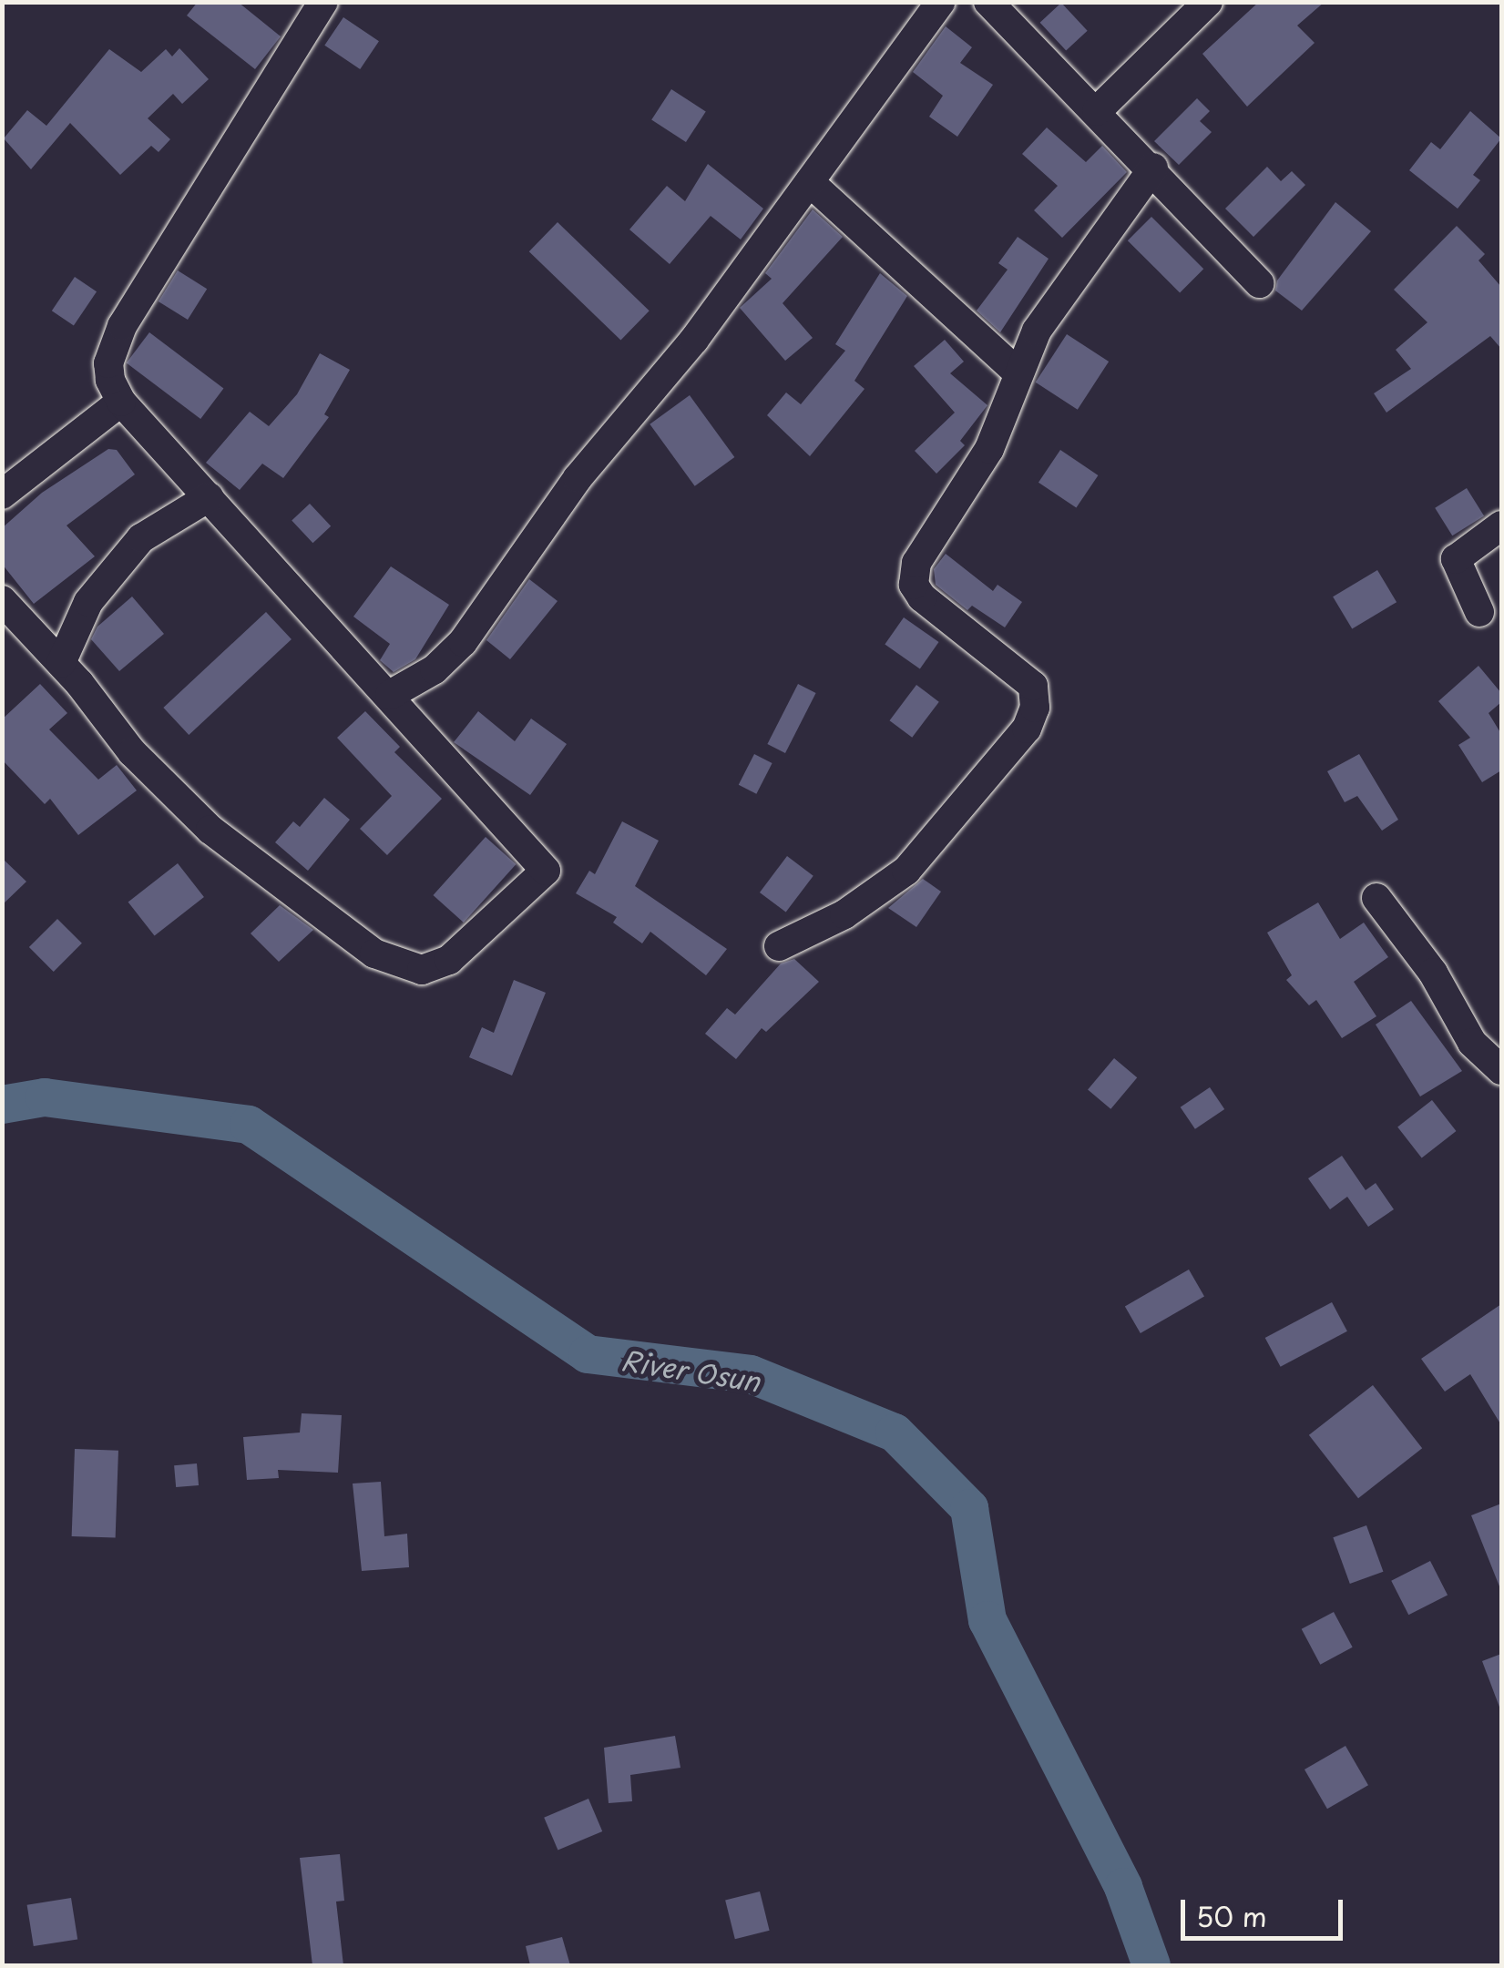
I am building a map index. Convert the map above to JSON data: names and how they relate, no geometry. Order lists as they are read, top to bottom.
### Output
{
  "water": ["River Osun"],
  "scale_bar": "50 m"
}
